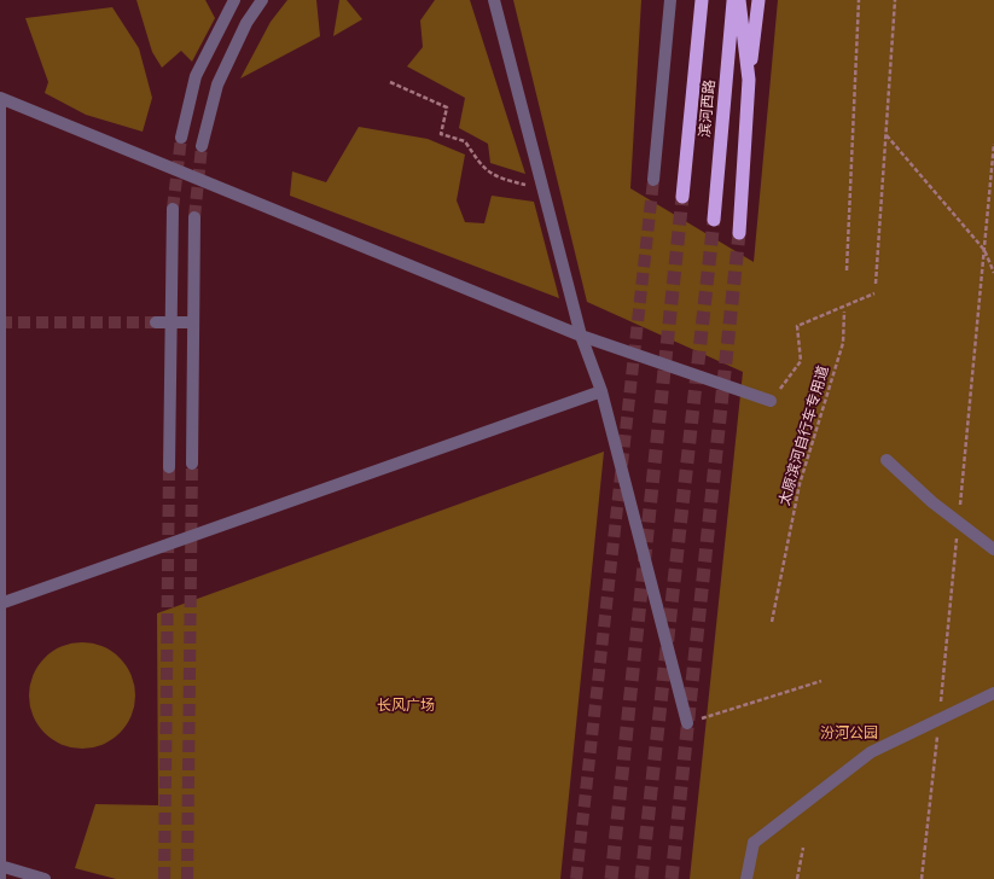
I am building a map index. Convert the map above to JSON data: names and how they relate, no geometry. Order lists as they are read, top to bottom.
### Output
{
  "streets": {
    "highway": ["滨河西路"],
    "path": ["太原滨河自行车专用道"]
  },
  "parks": ["长风广场", "汾河公园"]
}
